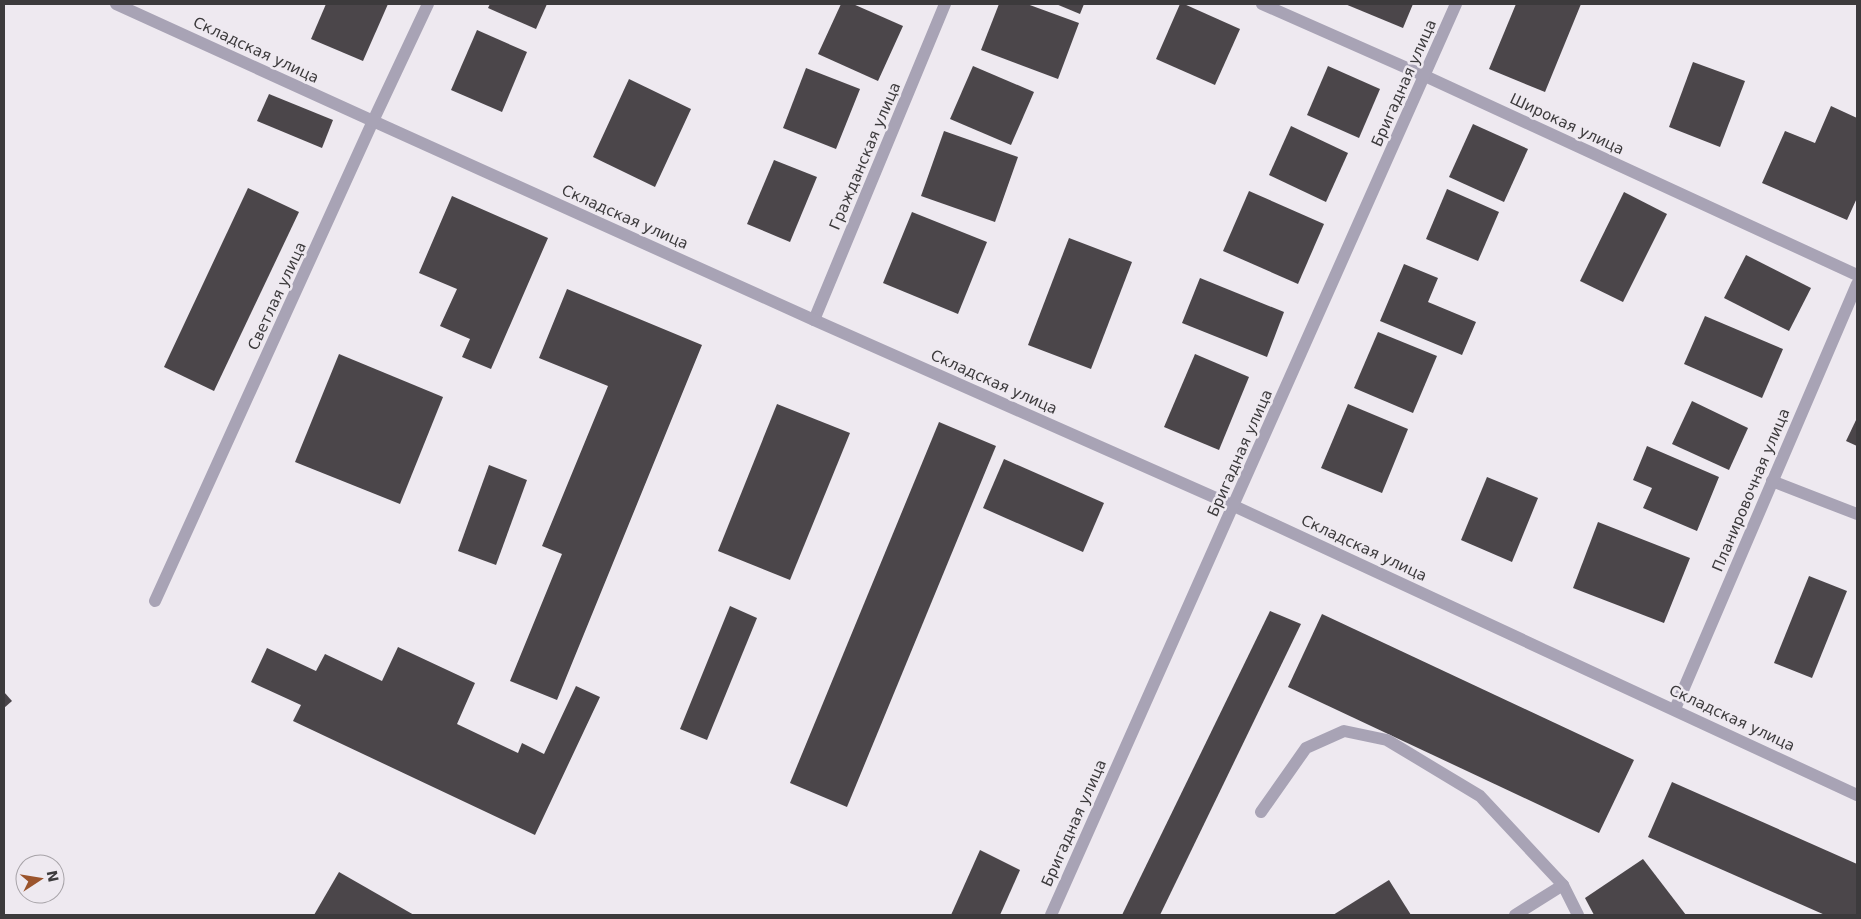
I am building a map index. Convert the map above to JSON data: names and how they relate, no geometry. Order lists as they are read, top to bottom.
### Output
{
  "streets": {
    "street": [
      "Складская улица",
      "Бригадная улица",
      "Широкая улица",
      "Гражданская улица",
      "Светлая улица",
      "Планировочная улица"
    ]
  },
  "crossings": [
    ["Складская улица", "Бригадная улица"],
    ["Складская улица", "Гражданская улица"],
    ["Складская улица", "Светлая улица"],
    ["Складская улица", "Планировочная улица"],
    ["Бригадная улица", "Широкая улица"]
  ],
  "north": "right"
}
